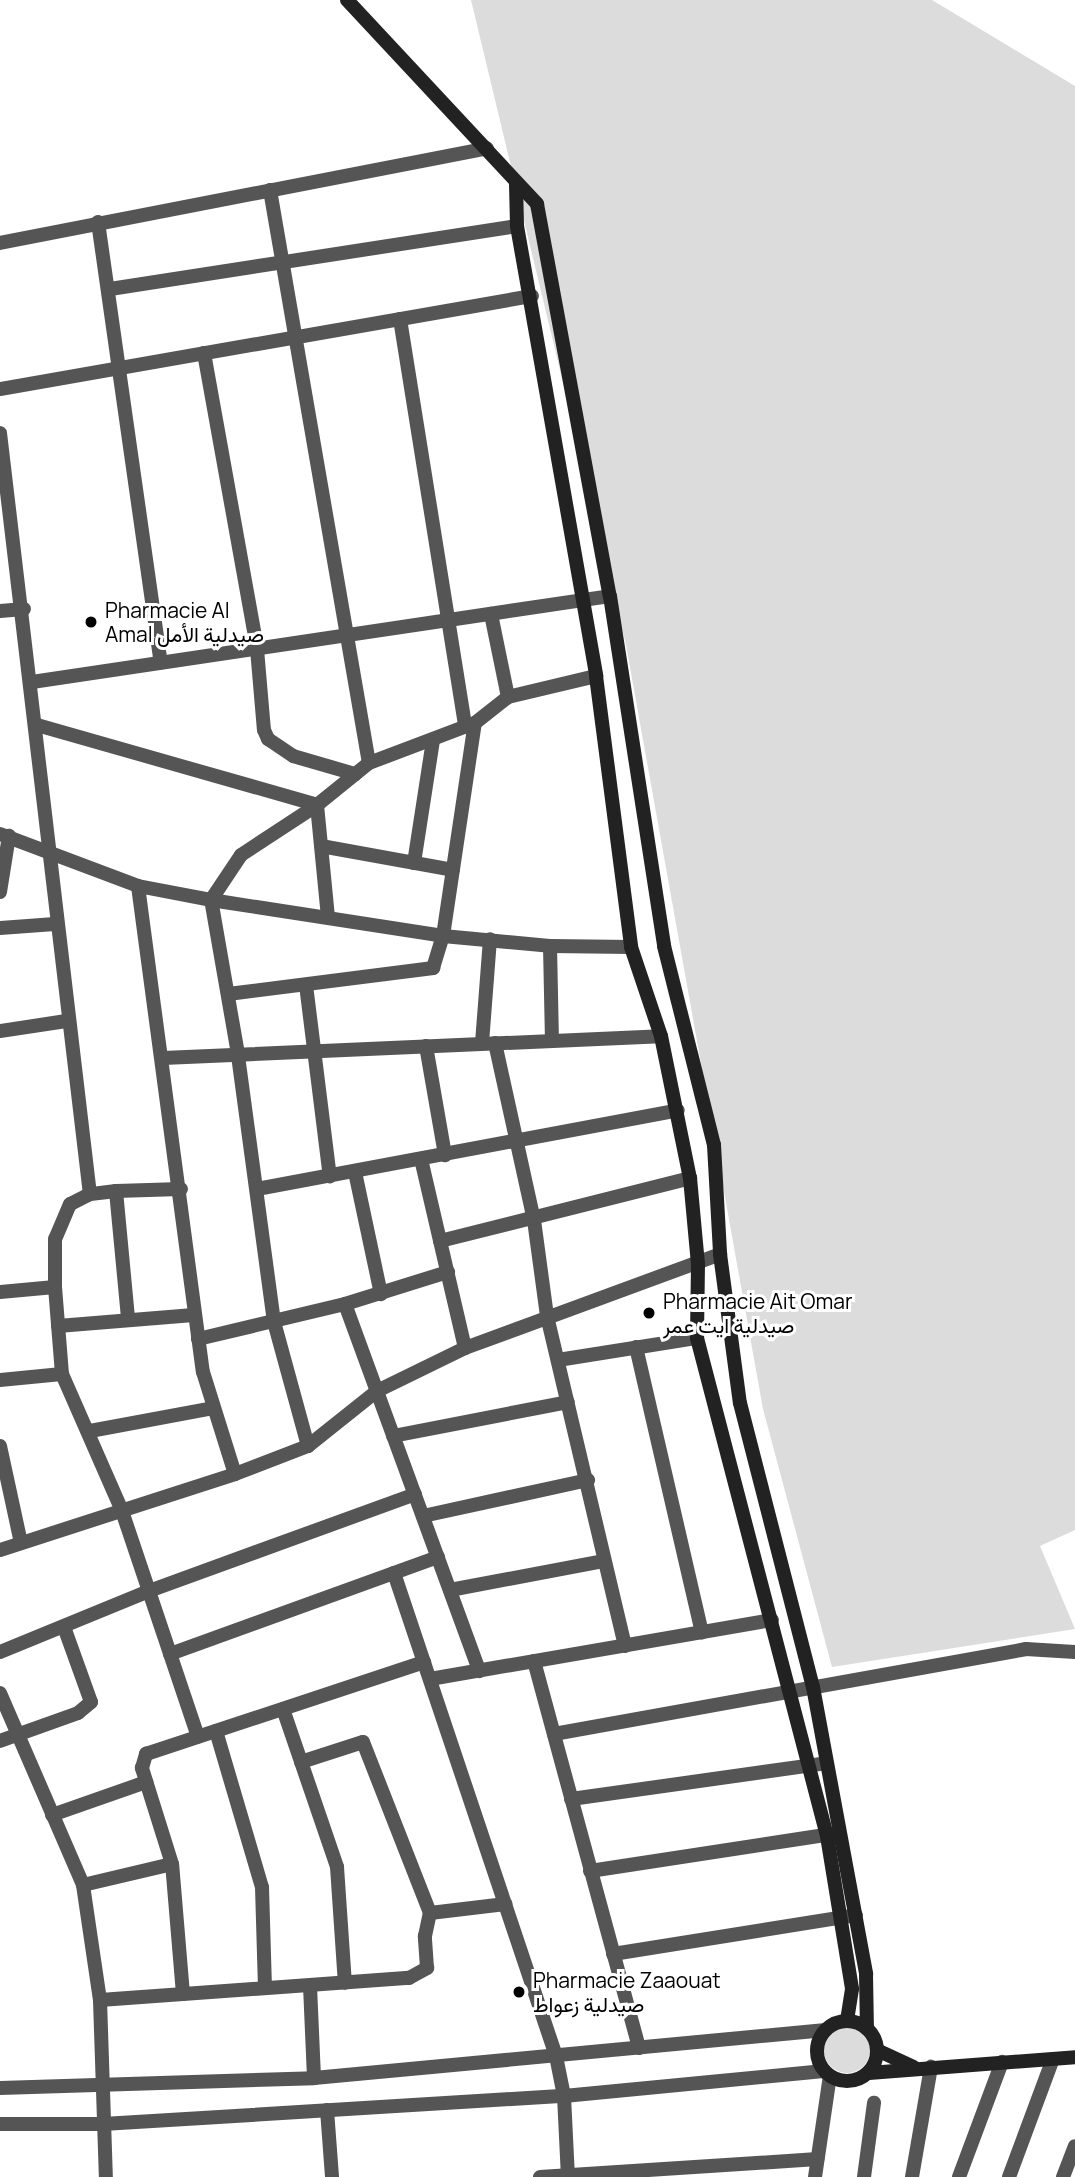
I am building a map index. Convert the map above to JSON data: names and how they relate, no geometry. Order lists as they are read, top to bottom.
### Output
{
  "places": ["Pharmacie Al Amal صيدلية الأمل", "Pharmacie Ait Omar صيدلية ايت عمر", "Pharmacie Zaaouat صيدلية زعواط"]
}
